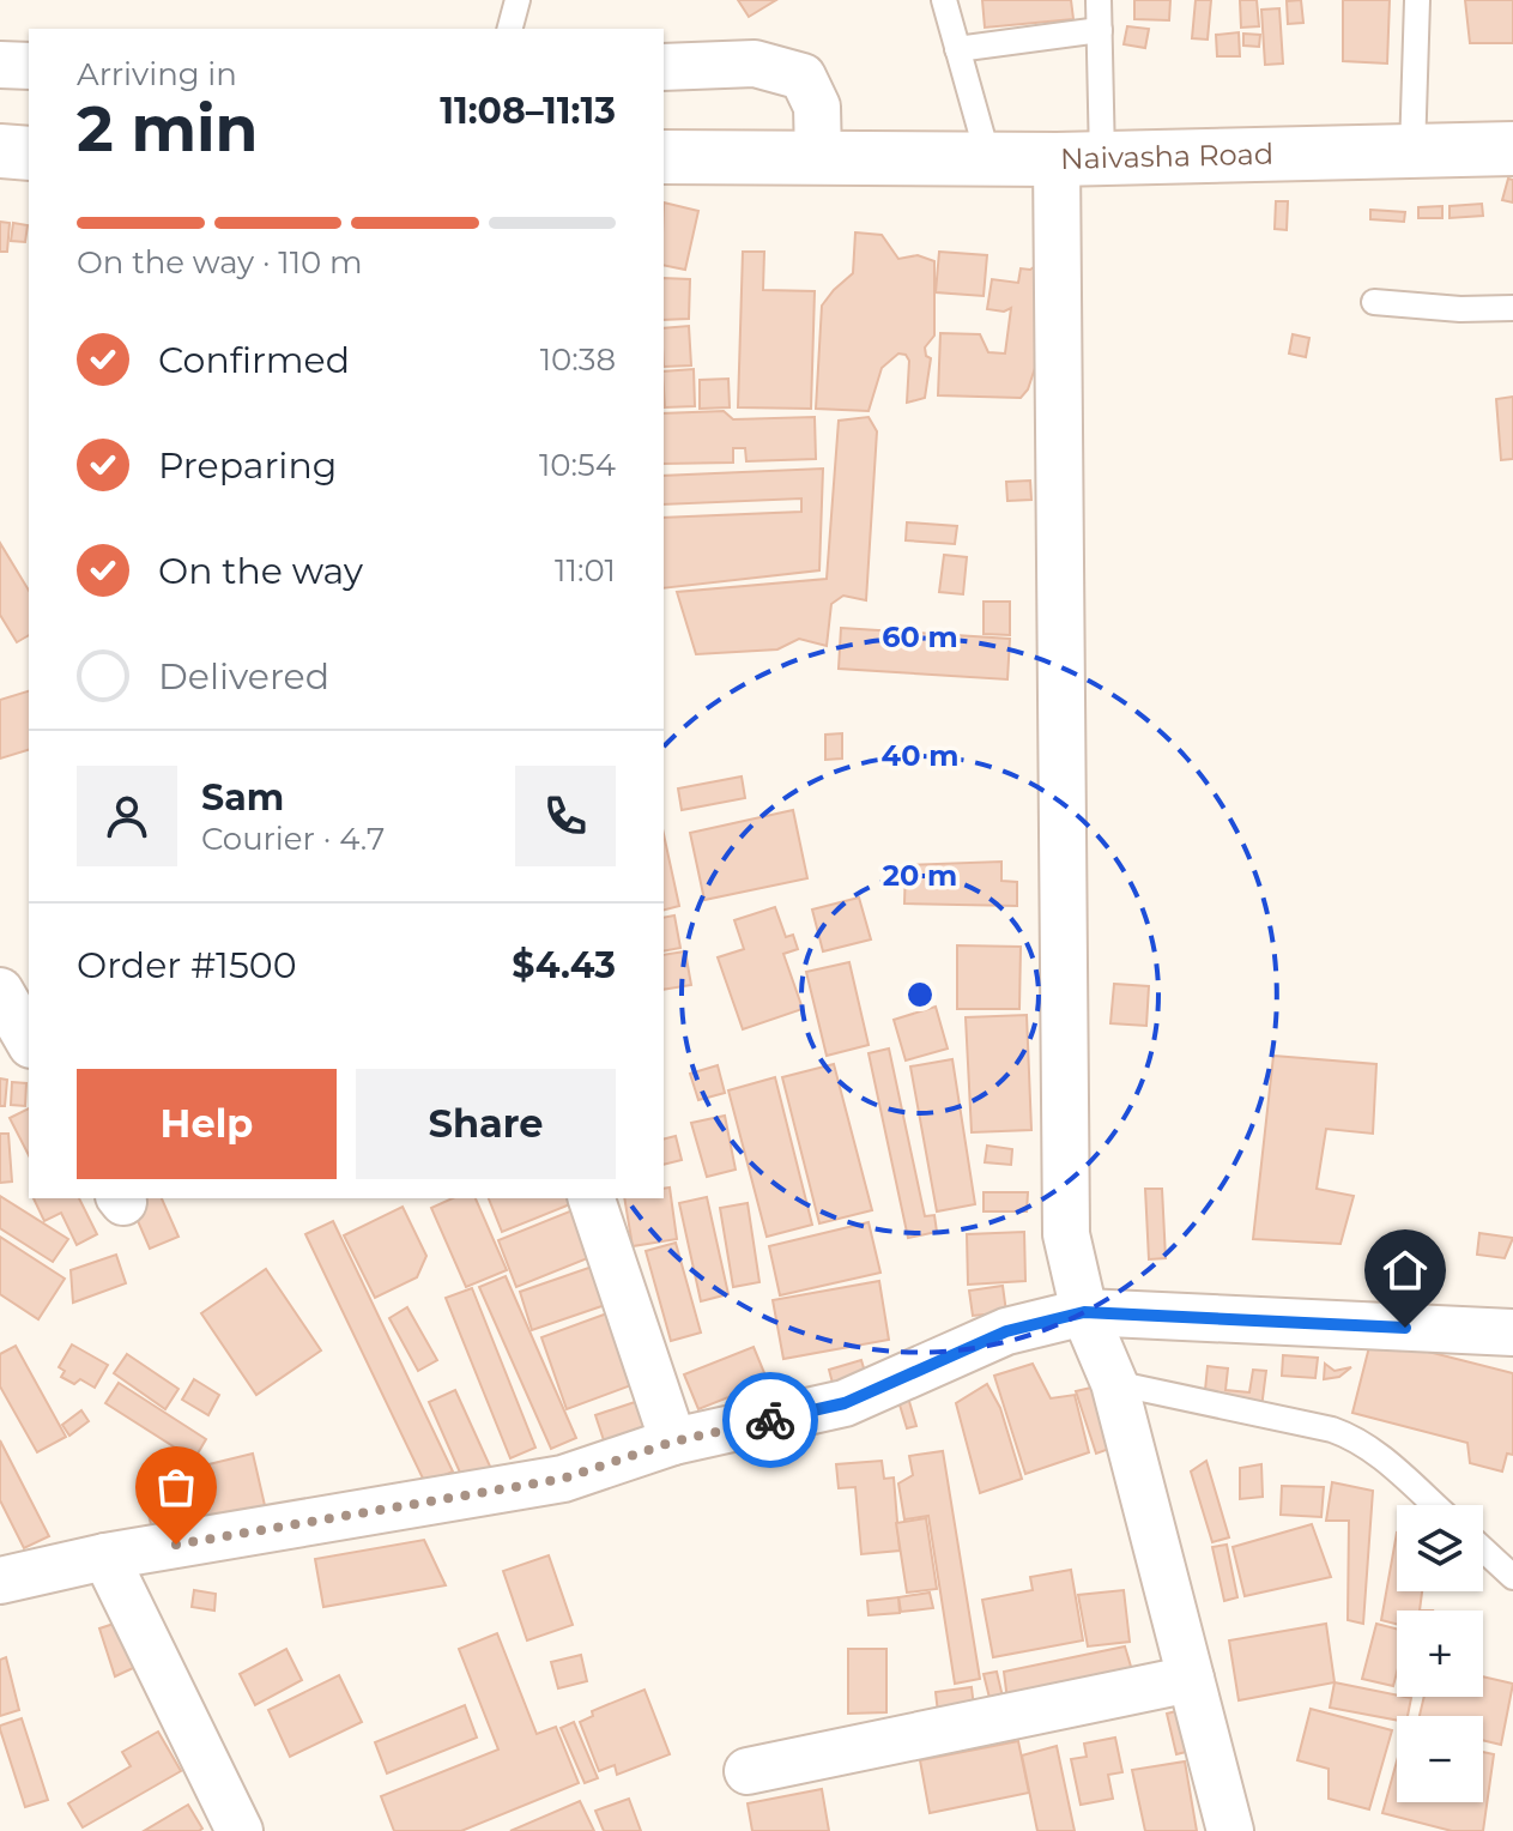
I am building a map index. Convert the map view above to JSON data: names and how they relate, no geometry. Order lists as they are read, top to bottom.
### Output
{
  "streets": {
    "main road": ["Naivasha Road"]
  },
  "page": {
    "heading": ["2 min", "Arriving in", "11:08–11:13"],
    "panel": [
      "Sam",
      "Courier · 4.7",
      "Order #1500",
      "$4.43"
    ],
    "bar": "On the way · 110 m",
    "list": [
      ["Confirmed", "10:38"],
      ["Preparing", "10:54"],
      ["On the way", "11:01"],
      "Delivered"
    ],
    "buttons": ["Help", "Share"],
    "map_buttons": ["+", "−"]
  },
  "rings": ["60 m", "40 m", "20 m"]
}
